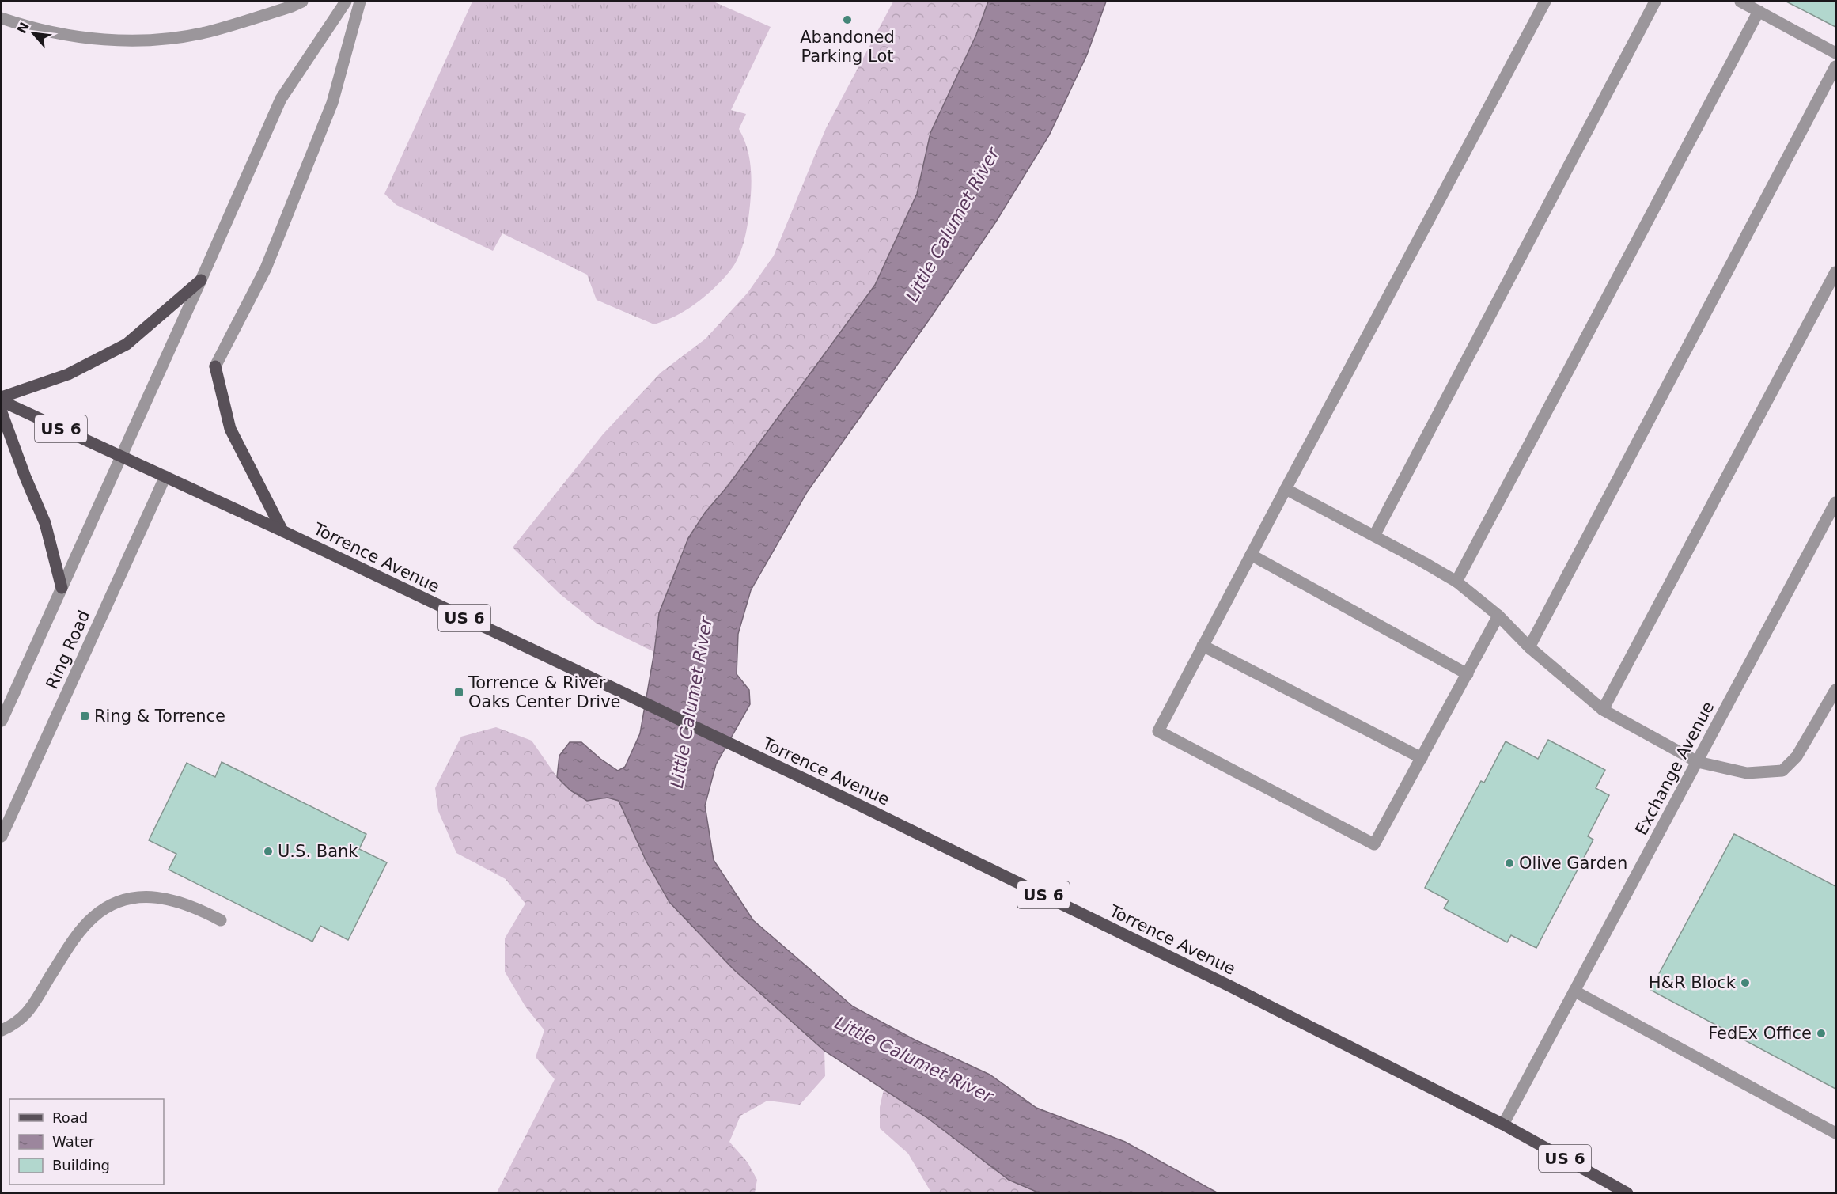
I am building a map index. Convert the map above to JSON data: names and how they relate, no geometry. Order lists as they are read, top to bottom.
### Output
{
  "streets": {
    "main road": ["US 6", "Torrence Avenue"],
    "street": ["Ring Road", "Exchange Avenue"]
  },
  "crossings": [
    ["Torrence Avenue", "Ring Road"],
    ["Torrence Avenue", "Exchange Avenue"]
  ],
  "water": ["Little Calumet River"],
  "places": {
    "other": [
      "Abandoned Parking Lot",
      "U.S. Bank",
      "Olive Garden",
      "H&R Block",
      "FedEx Office"
    ],
    "transit": ["Torrence & River Oaks Center Drive", "Ring & Torrence"]
  },
  "legend": ["Road", "Water", "Building"],
  "north": "top left"
}
